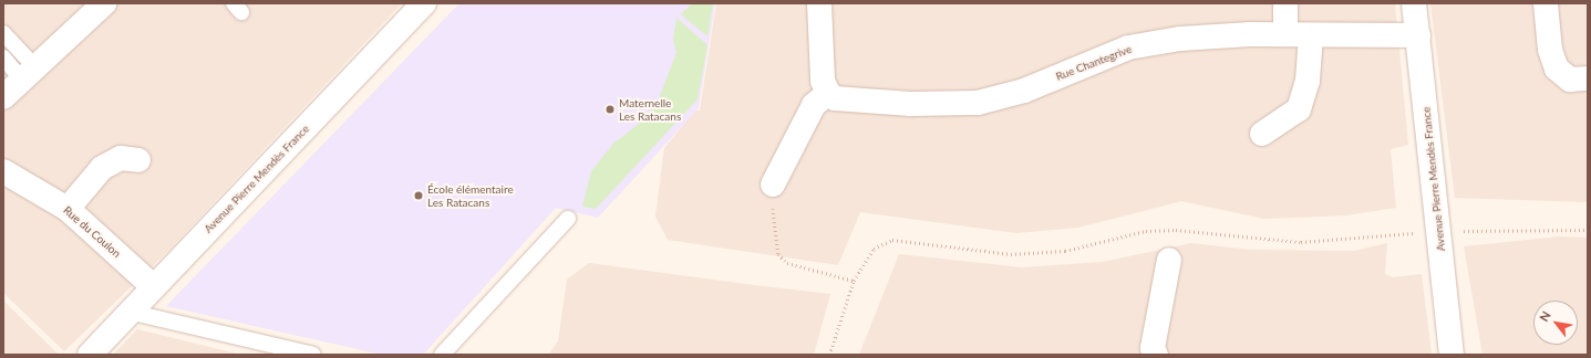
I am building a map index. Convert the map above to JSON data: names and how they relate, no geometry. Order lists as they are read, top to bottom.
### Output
{
  "streets": {
    "street": ["Rue Chantegrive", "Avenue Pierre Mendès France", "Rue du Coulon"]
  },
  "crossings": [
    ["Rue Chantegrive", "Avenue Pierre Mendès France"],
    ["Avenue Pierre Mendès France", "Rue du Coulon"]
  ],
  "places": ["Maternelle Les Ratacans", "École élémentaire Les Ratacans"],
  "north": "top left"
}
